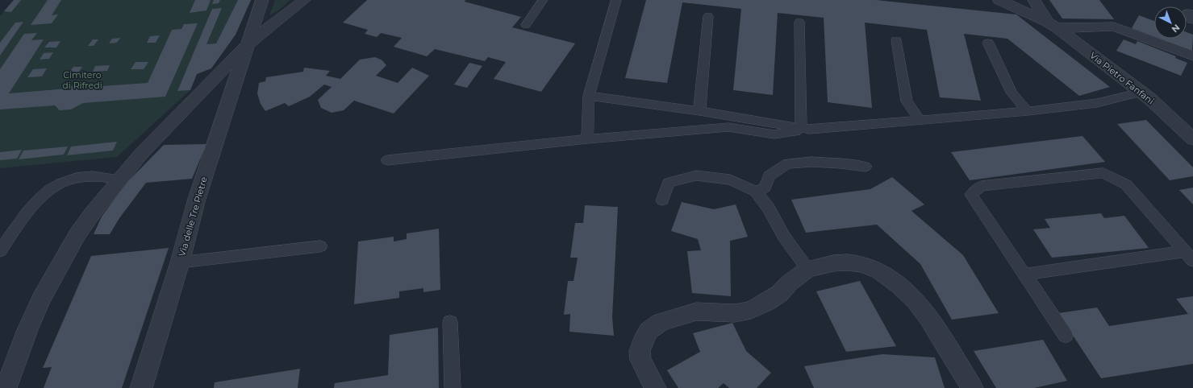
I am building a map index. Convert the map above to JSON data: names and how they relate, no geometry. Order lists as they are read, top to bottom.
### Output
{
  "streets": {
    "street": ["Via Pietro Fanfani", "Via delle Tre Pietre"]
  },
  "parks": ["Cimitero di Rifredi"],
  "north": "bottom right"
}
